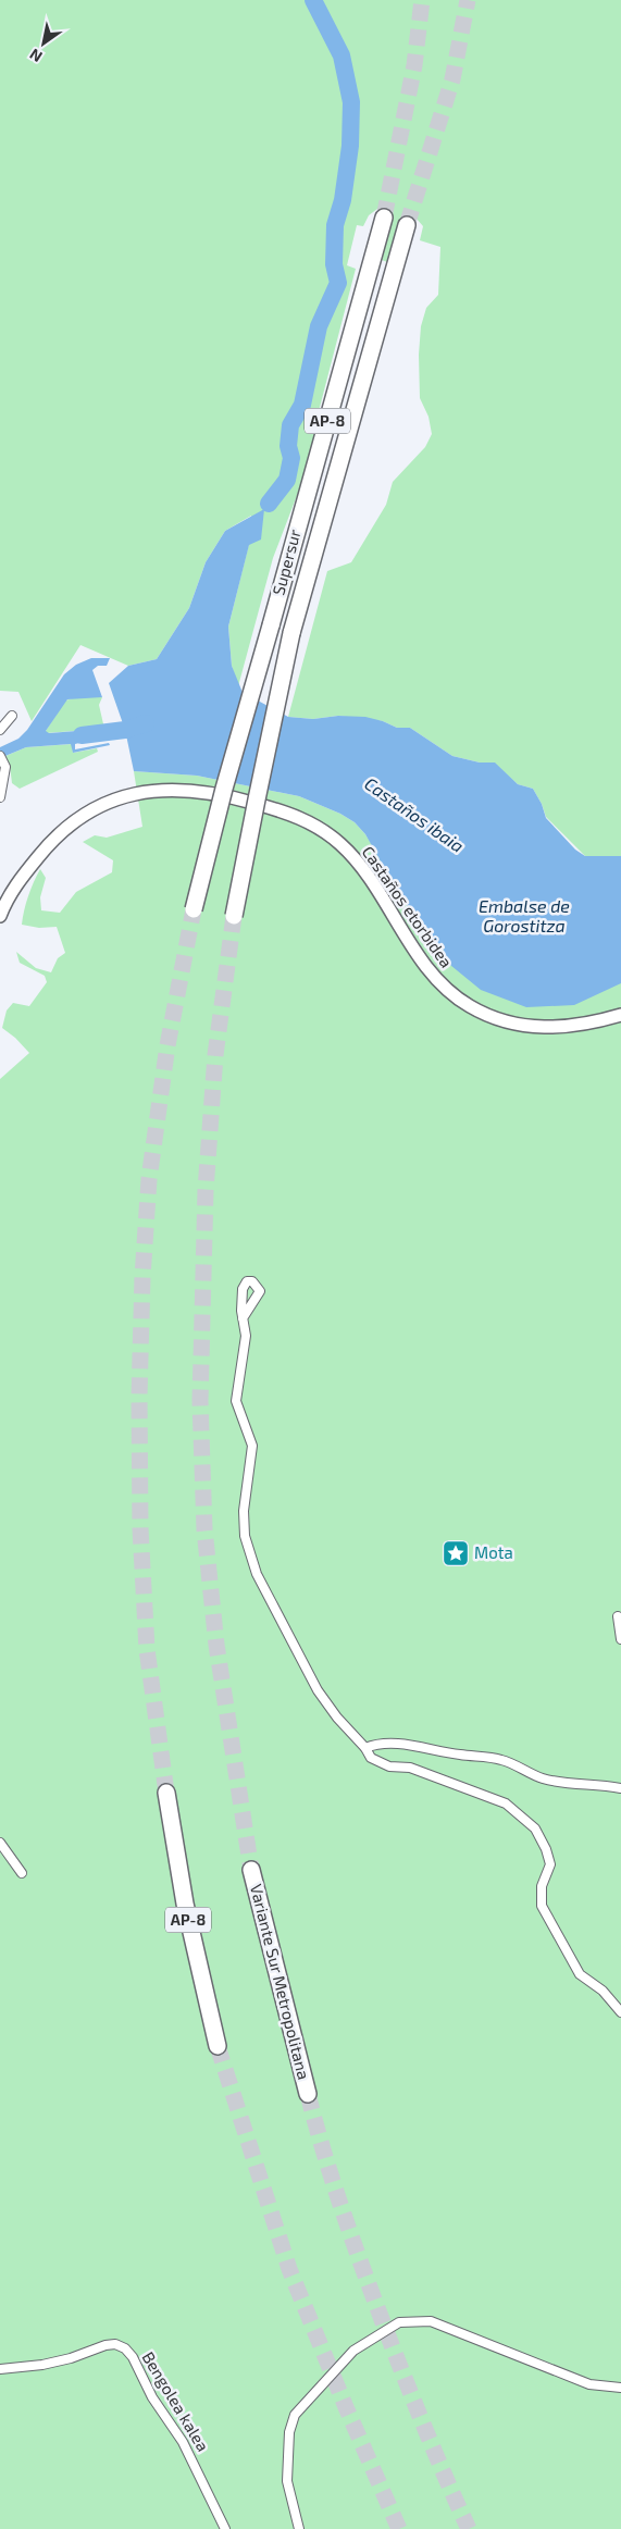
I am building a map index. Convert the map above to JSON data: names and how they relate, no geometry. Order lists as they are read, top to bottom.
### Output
{
  "streets": {
    "highway": ["AP-8", "Supersur", "Variante Sur Metropolitana"],
    "street": ["Castaños etorbidea", "Bengolea kalea"]
  },
  "water": ["Castaños ibaia", "Embalse de Gorostitza"],
  "places": {
    "place": ["Mota"]
  },
  "north": "bottom left"
}
